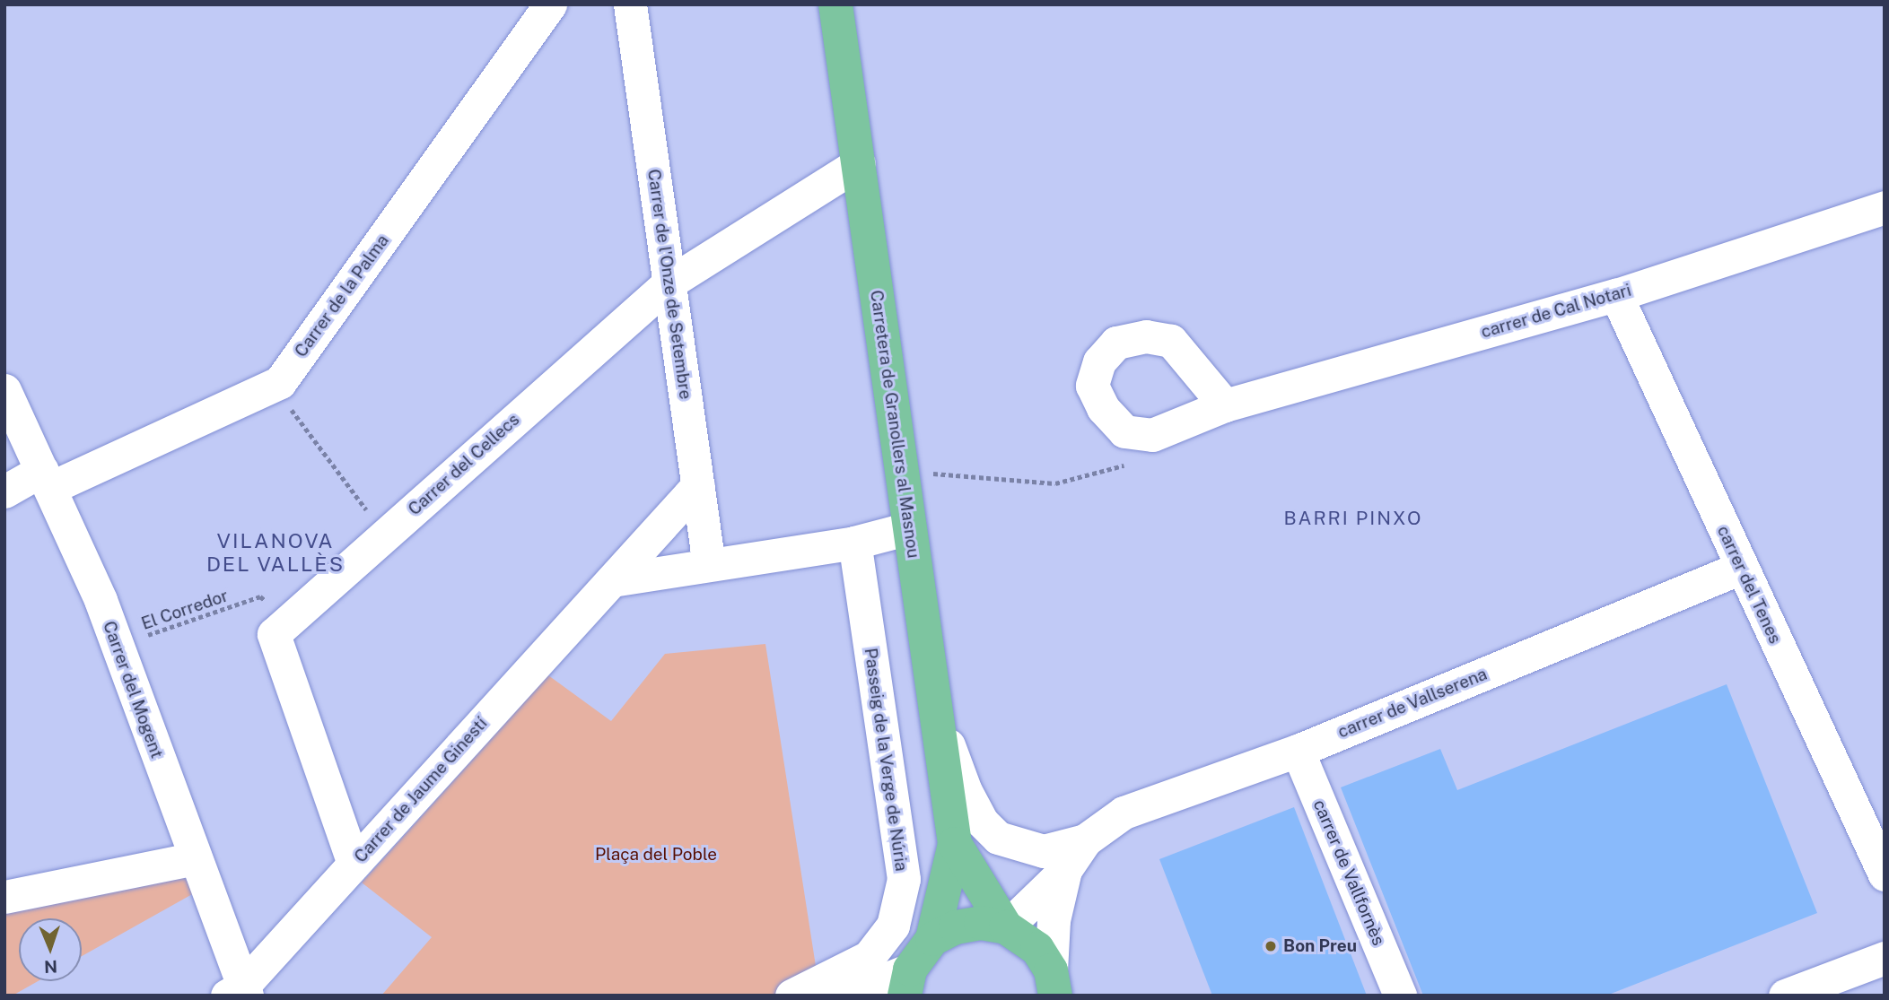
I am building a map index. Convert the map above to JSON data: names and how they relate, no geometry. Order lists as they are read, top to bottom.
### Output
{
  "streets": {
    "main road": ["Carretera de Granollers al Masnou"],
    "street": [
      "Carrer de l'Onze de Setembre",
      "Carrer de la Palma",
      "carrer de Cal Notari",
      "Carrer del Cellecs",
      "carrer del Tenes",
      "Carrer del Mogent",
      "carrer de Vallserena",
      "Passeig de la Verge de Núria",
      "Carrer de Jaume Ginestí",
      "carrer de Vallfornès"
    ],
    "path": ["El Corredor"]
  },
  "crossings": [
    ["Carrer de l'Onze de Setembre", "Carrer del Cellecs"],
    ["Carrer de l'Onze de Setembre", "Carrer de Jaume Ginestí"],
    ["Carrer de la Palma", "Carrer del Mogent"],
    ["carrer de Cal Notari", "carrer del Tenes"],
    ["Carretera de Granollers al Masnou", "Carrer del Cellecs"],
    ["Carretera de Granollers al Masnou", "carrer de Vallserena"],
    ["Carrer del Cellecs", "El Corredor"],
    ["Carrer del Cellecs", "Carrer de Jaume Ginestí"],
    ["carrer del Tenes", "carrer de Vallserena"],
    ["El Corredor", "Carrer del Mogent"],
    ["Carrer del Mogent", "Carrer de Jaume Ginestí"],
    ["carrer de Vallserena", "carrer de Vallfornès"]
  ],
  "districts": ["BARRI PINXO", "VILANOVA DEL VALLÈS"],
  "parks": ["Plaça del Poble"],
  "places": ["Bon Preu"],
  "north": "bottom"
}
